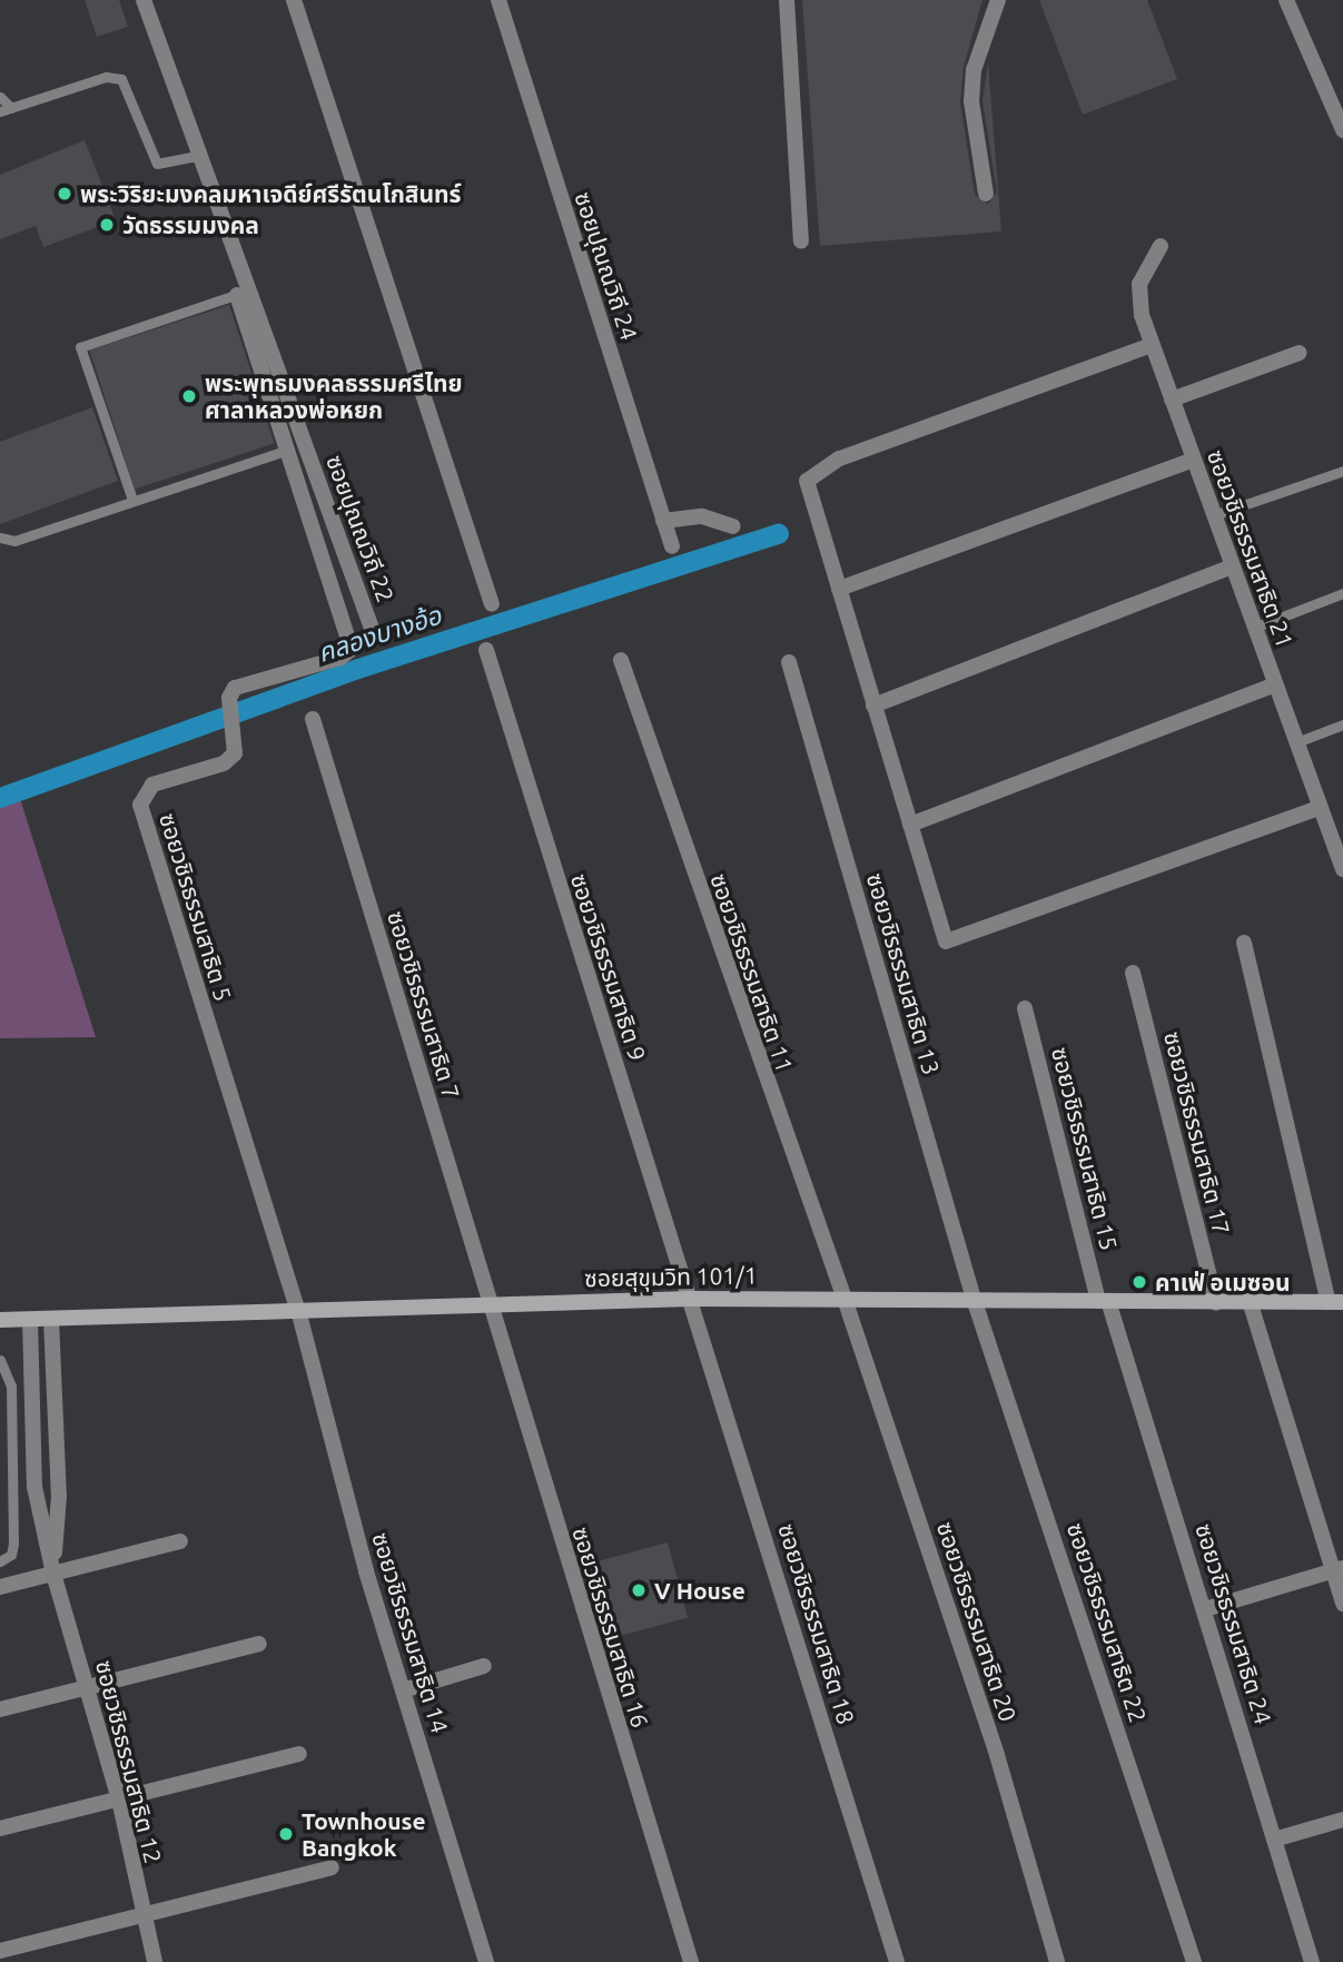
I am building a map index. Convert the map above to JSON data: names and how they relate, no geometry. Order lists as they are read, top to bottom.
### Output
{
  "streets": {
    "street": [
      "ซอยปุณณวิถี 24",
      "ซอยปุณณวิถี 22",
      "ซอยวชิรธรรมสาธิต 21",
      "ซอยวชิรธรรมสาธิต 5",
      "ซอยวชิรธรรมสาธิต 9",
      "ซอยวชิรธรรมสาธิต 11",
      "ซอยวชิรธรรมสาธิต 13",
      "ซอยวชิรธรรมสาธิต 7",
      "ซอยวชิรธรรมสาธิต 17",
      "ซอยวชิรธรรมสาธิต 15",
      "ซอยสุขุมวิท 101/1",
      "ซอยวชิรธรรมสาธิต 20",
      "ซอยวชิรธรรมสาธิต 22",
      "ซอยวชิรธรรมสาธิต 18",
      "ซอยวชิรธรรมสาธิต 24",
      "ซอยวชิรธรรมสาธิต 16",
      "ซอยวชิรธรรมสาธิต 14",
      "ซอยวชิรธรรมสาธิต 12"
    ]
  },
  "crossings": [
    ["ซอยปุณณวิถี 22", "ซอยวชิรธรรมสาธิต 5"],
    ["ซอยวชิรธรรมสาธิต 5", "ซอยสุขุมวิท 101/1"],
    ["ซอยวชิรธรรมสาธิต 5", "ซอยวชิรธรรมสาธิต 14"],
    ["ซอยวชิรธรรมสาธิต 9", "ซอยสุขุมวิท 101/1"],
    ["ซอยวชิรธรรมสาธิต 9", "ซอยวชิรธรรมสาธิต 18"],
    ["ซอยวชิรธรรมสาธิต 11", "ซอยสุขุมวิท 101/1"],
    ["ซอยวชิรธรรมสาธิต 11", "ซอยวชิรธรรมสาธิต 20"],
    ["ซอยวชิรธรรมสาธิต 13", "ซอยสุขุมวิท 101/1"],
    ["ซอยวชิรธรรมสาธิต 13", "ซอยวชิรธรรมสาธิต 22"],
    ["ซอยวชิรธรรมสาธิต 7", "ซอยสุขุมวิท 101/1"],
    ["ซอยวชิรธรรมสาธิต 7", "ซอยวชิรธรรมสาธิต 16"],
    ["ซอยวชิรธรรมสาธิต 17", "ซอยสุขุมวิท 101/1"],
    ["ซอยวชิรธรรมสาธิต 15", "ซอยสุขุมวิท 101/1"],
    ["ซอยวชิรธรรมสาธิต 15", "ซอยวชิรธรรมสาธิต 24"],
    ["ซอยสุขุมวิท 101/1", "ซอยวชิรธรรมสาธิต 20"],
    ["ซอยสุขุมวิท 101/1", "ซอยวชิรธรรมสาธิต 22"],
    ["ซอยสุขุมวิท 101/1", "ซอยวชิรธรรมสาธิต 18"],
    ["ซอยสุขุมวิท 101/1", "ซอยวชิรธรรมสาธิต 24"],
    ["ซอยสุขุมวิท 101/1", "ซอยวชิรธรรมสาธิต 16"],
    ["ซอยสุขุมวิท 101/1", "ซอยวชิรธรรมสาธิต 14"],
    ["ซอยสุขุมวิท 101/1", "ซอยวชิรธรรมสาธิต 12"]
  ],
  "water": ["คลองบางอ้อ"],
  "places": [
    "พระวิริยะมงคลมหาเจดีย์ศรีรัตนโกสินทร์",
    "วัดธรรมมงคล",
    "พระพุทธมงคลธรรมศรีไทย ศาลาหลวงพ่อหยก",
    "คาเฟ่ อเมซอน",
    "V House",
    "Townhouse Bangkok"
  ]
}
